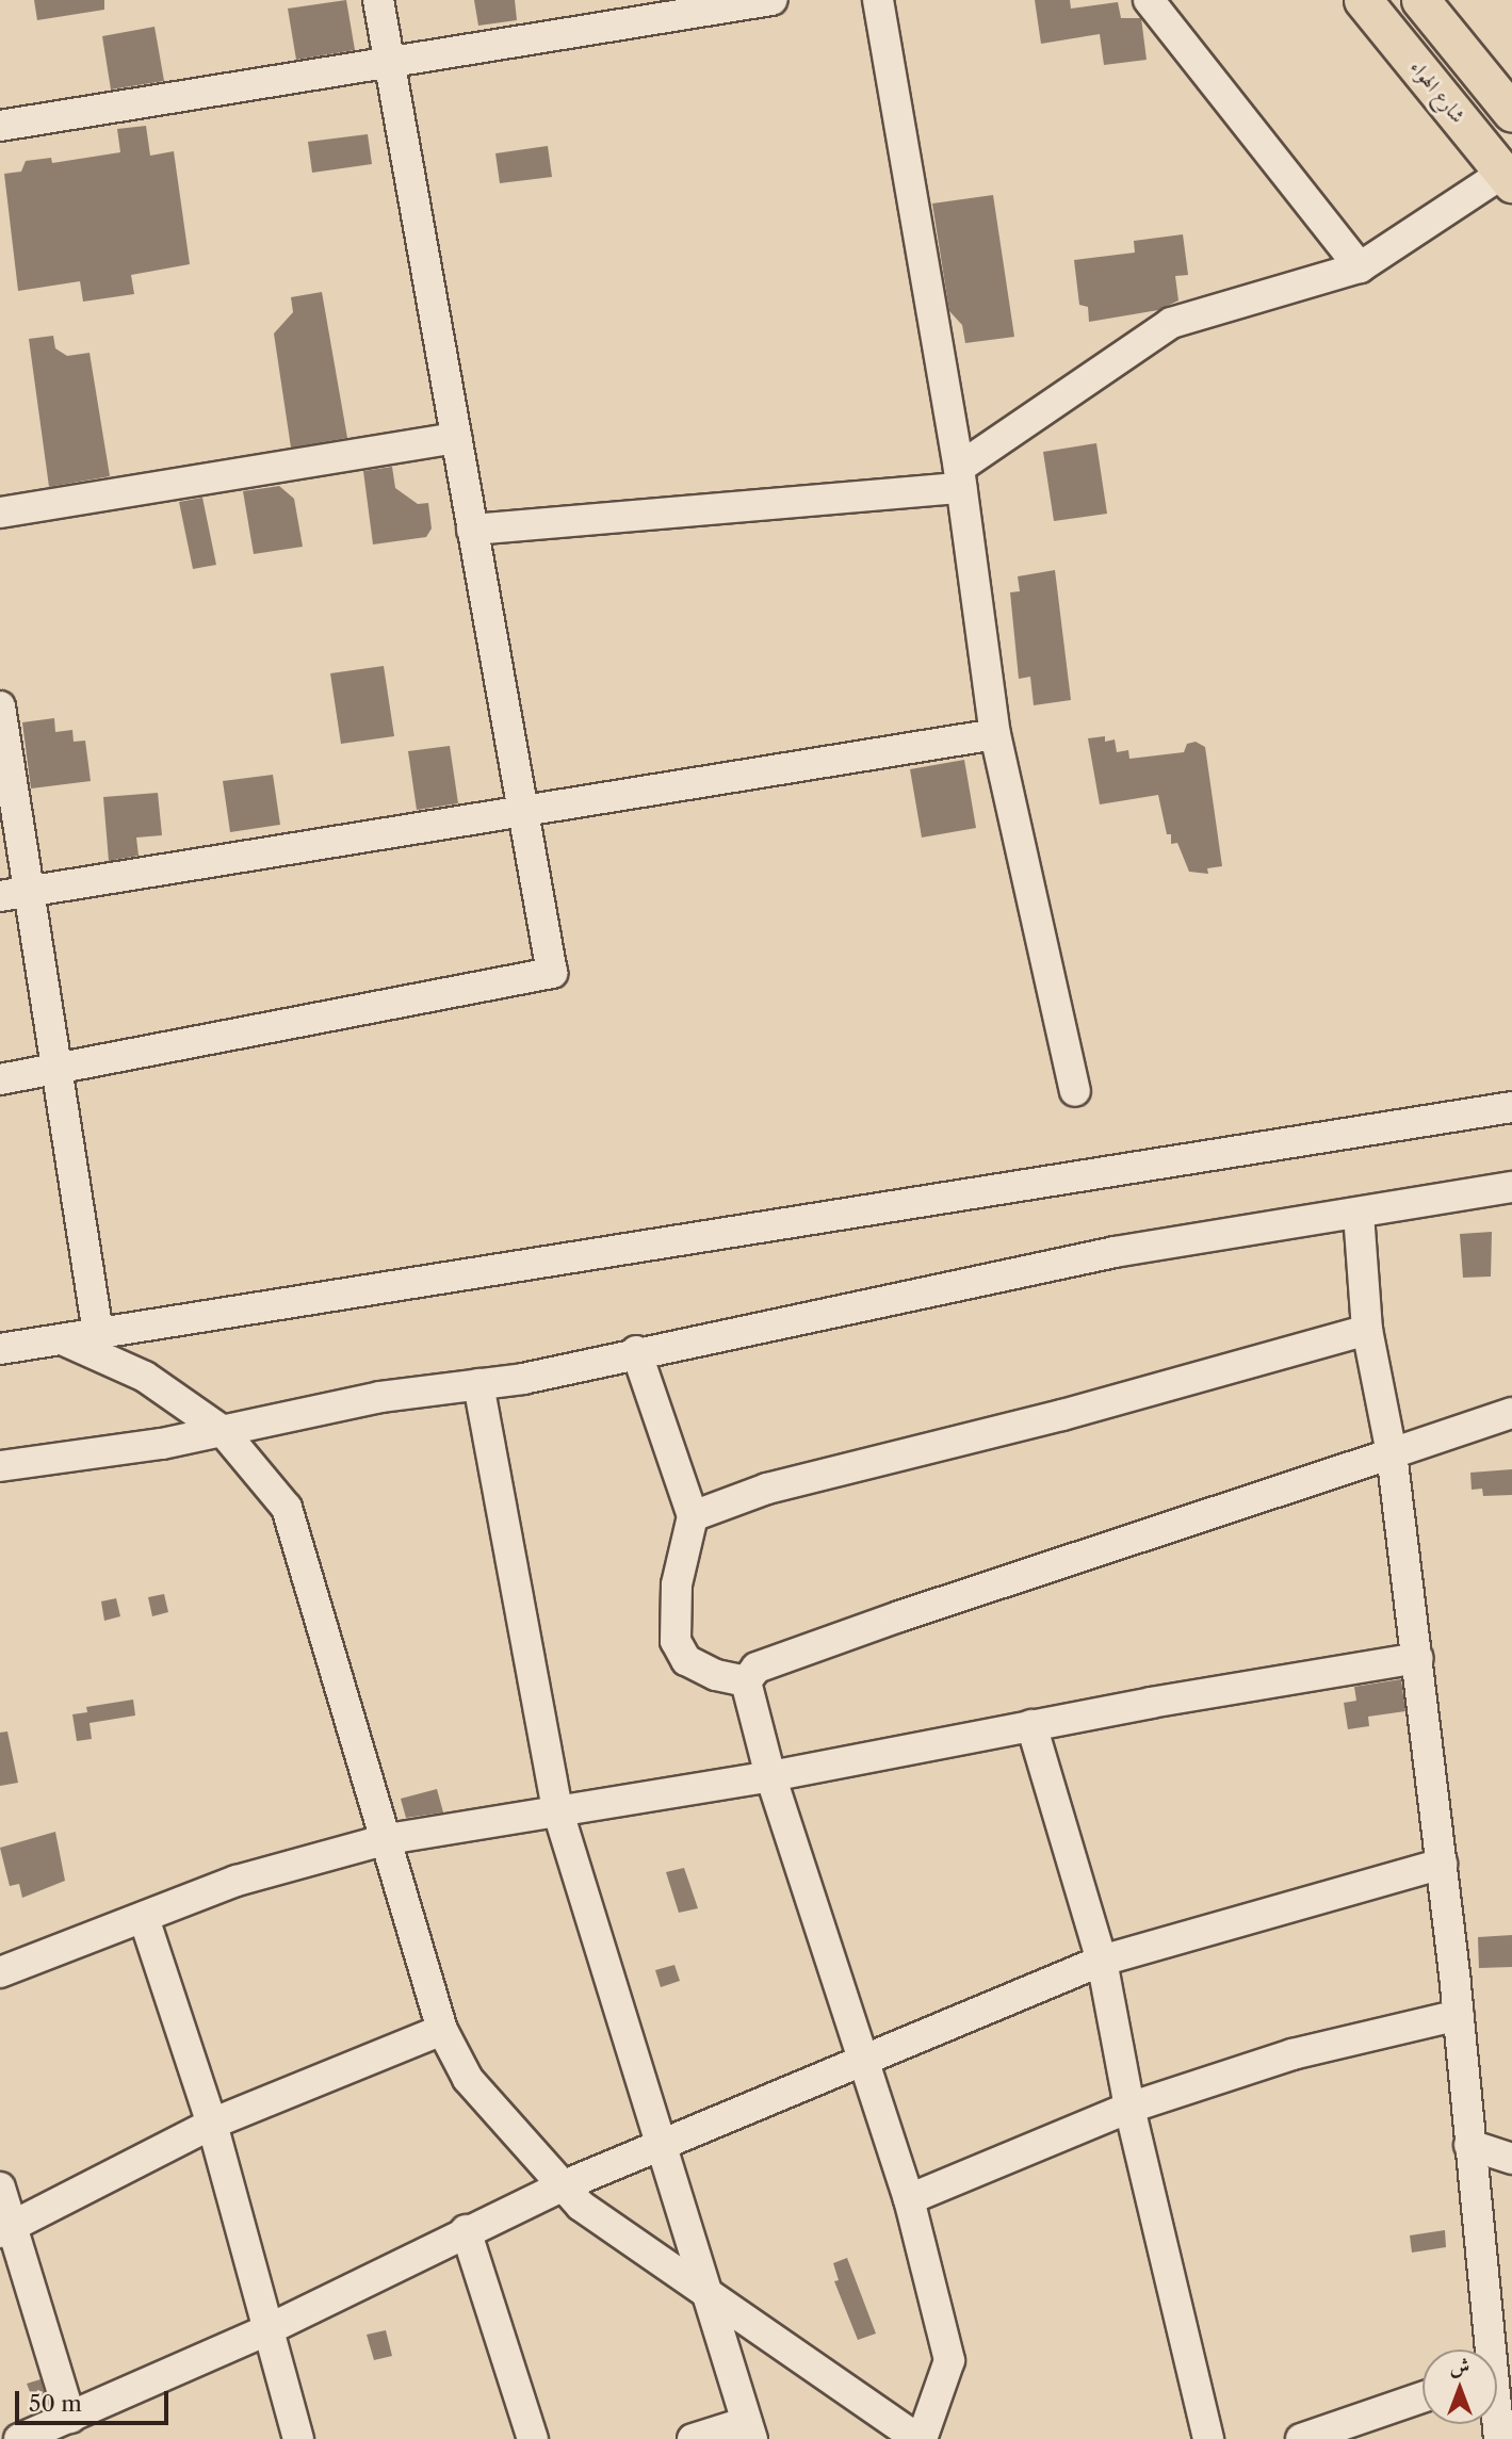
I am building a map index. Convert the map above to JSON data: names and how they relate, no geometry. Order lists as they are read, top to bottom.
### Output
{
  "streets": {
    "main road": ["شارع الهواء"]
  },
  "scale_bar": "50 m",
  "north": "top"
}
